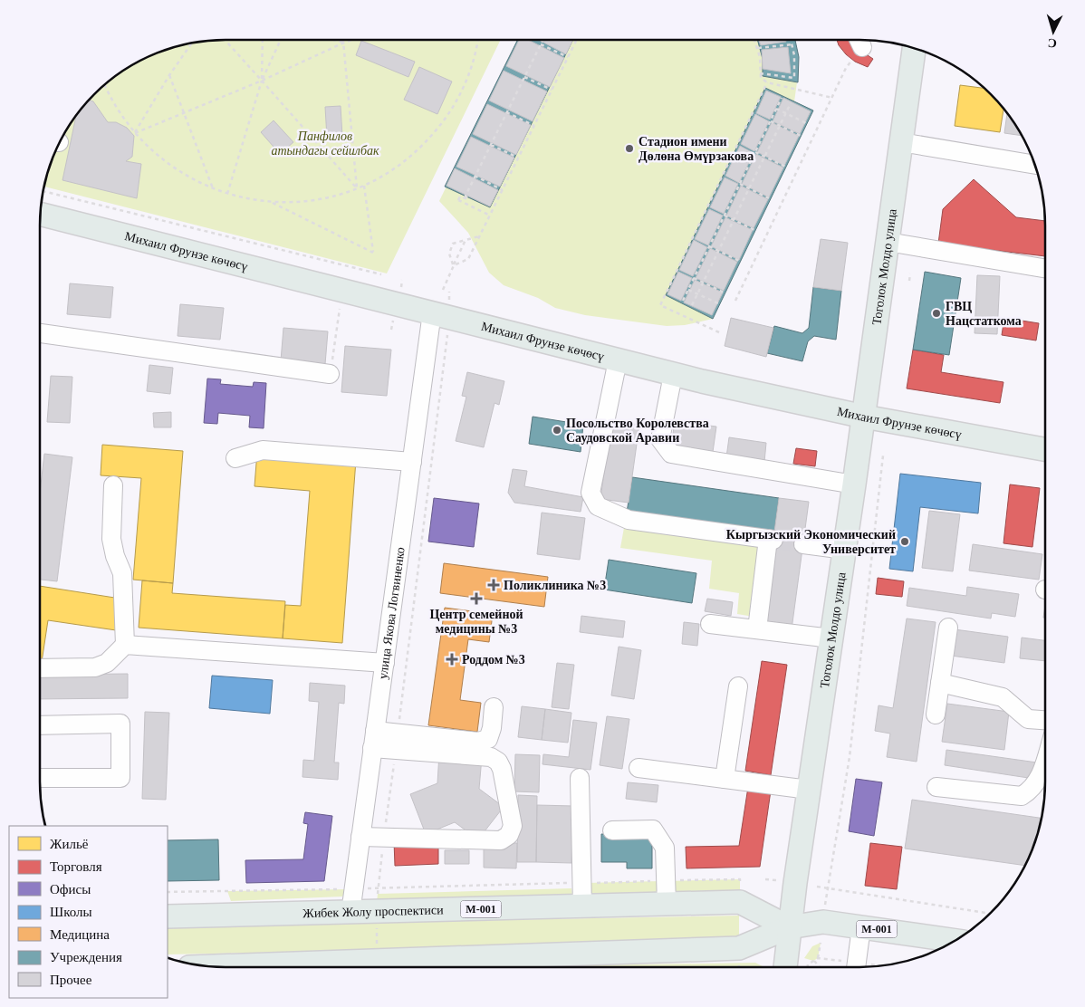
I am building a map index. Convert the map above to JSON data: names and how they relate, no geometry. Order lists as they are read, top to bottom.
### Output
{
  "streets": {
    "main road": [
      "Михаил Фрунзе көчөсү",
      "Тоголок Молдо улица",
      "М-001",
      "Жибек Жолу проспектиси"
    ],
    "street": ["улица Якова Логвиненко"]
  },
  "crossings": [
    ["Михаил Фрунзе көчөсү", "Тоголок Молдо улица"],
    ["Михаил Фрунзе көчөсү", "улица Якова Логвиненко"],
    ["Тоголок Молдо улица", "М-001"],
    ["Тоголок Молдо улица", "Жибек Жолу проспектиси"],
    ["улица Якова Логвиненко", "Жибек Жолу проспектиси"],
    ["М-001", "Жибек Жолу проспектиси"]
  ],
  "parks": ["Панфилов атындагы сейилбак"],
  "places": {
    "other": [
      "Стадион имени Дөлөна Өмүрзакова",
      "ГВЦ Нацстаткома",
      "Посольство Королевства Саудовской Аравии",
      "Кыргызский Экономический Университет"
    ],
    "health": ["Поликлиника №3", "Центр семейной медицины №3", "Роддом №3"]
  },
  "legend": [
    "Жильё",
    "Торговля",
    "Офисы",
    "Школы",
    "Медицина",
    "Учреждения",
    "Прочее"
  ],
  "north": "bottom"
}
